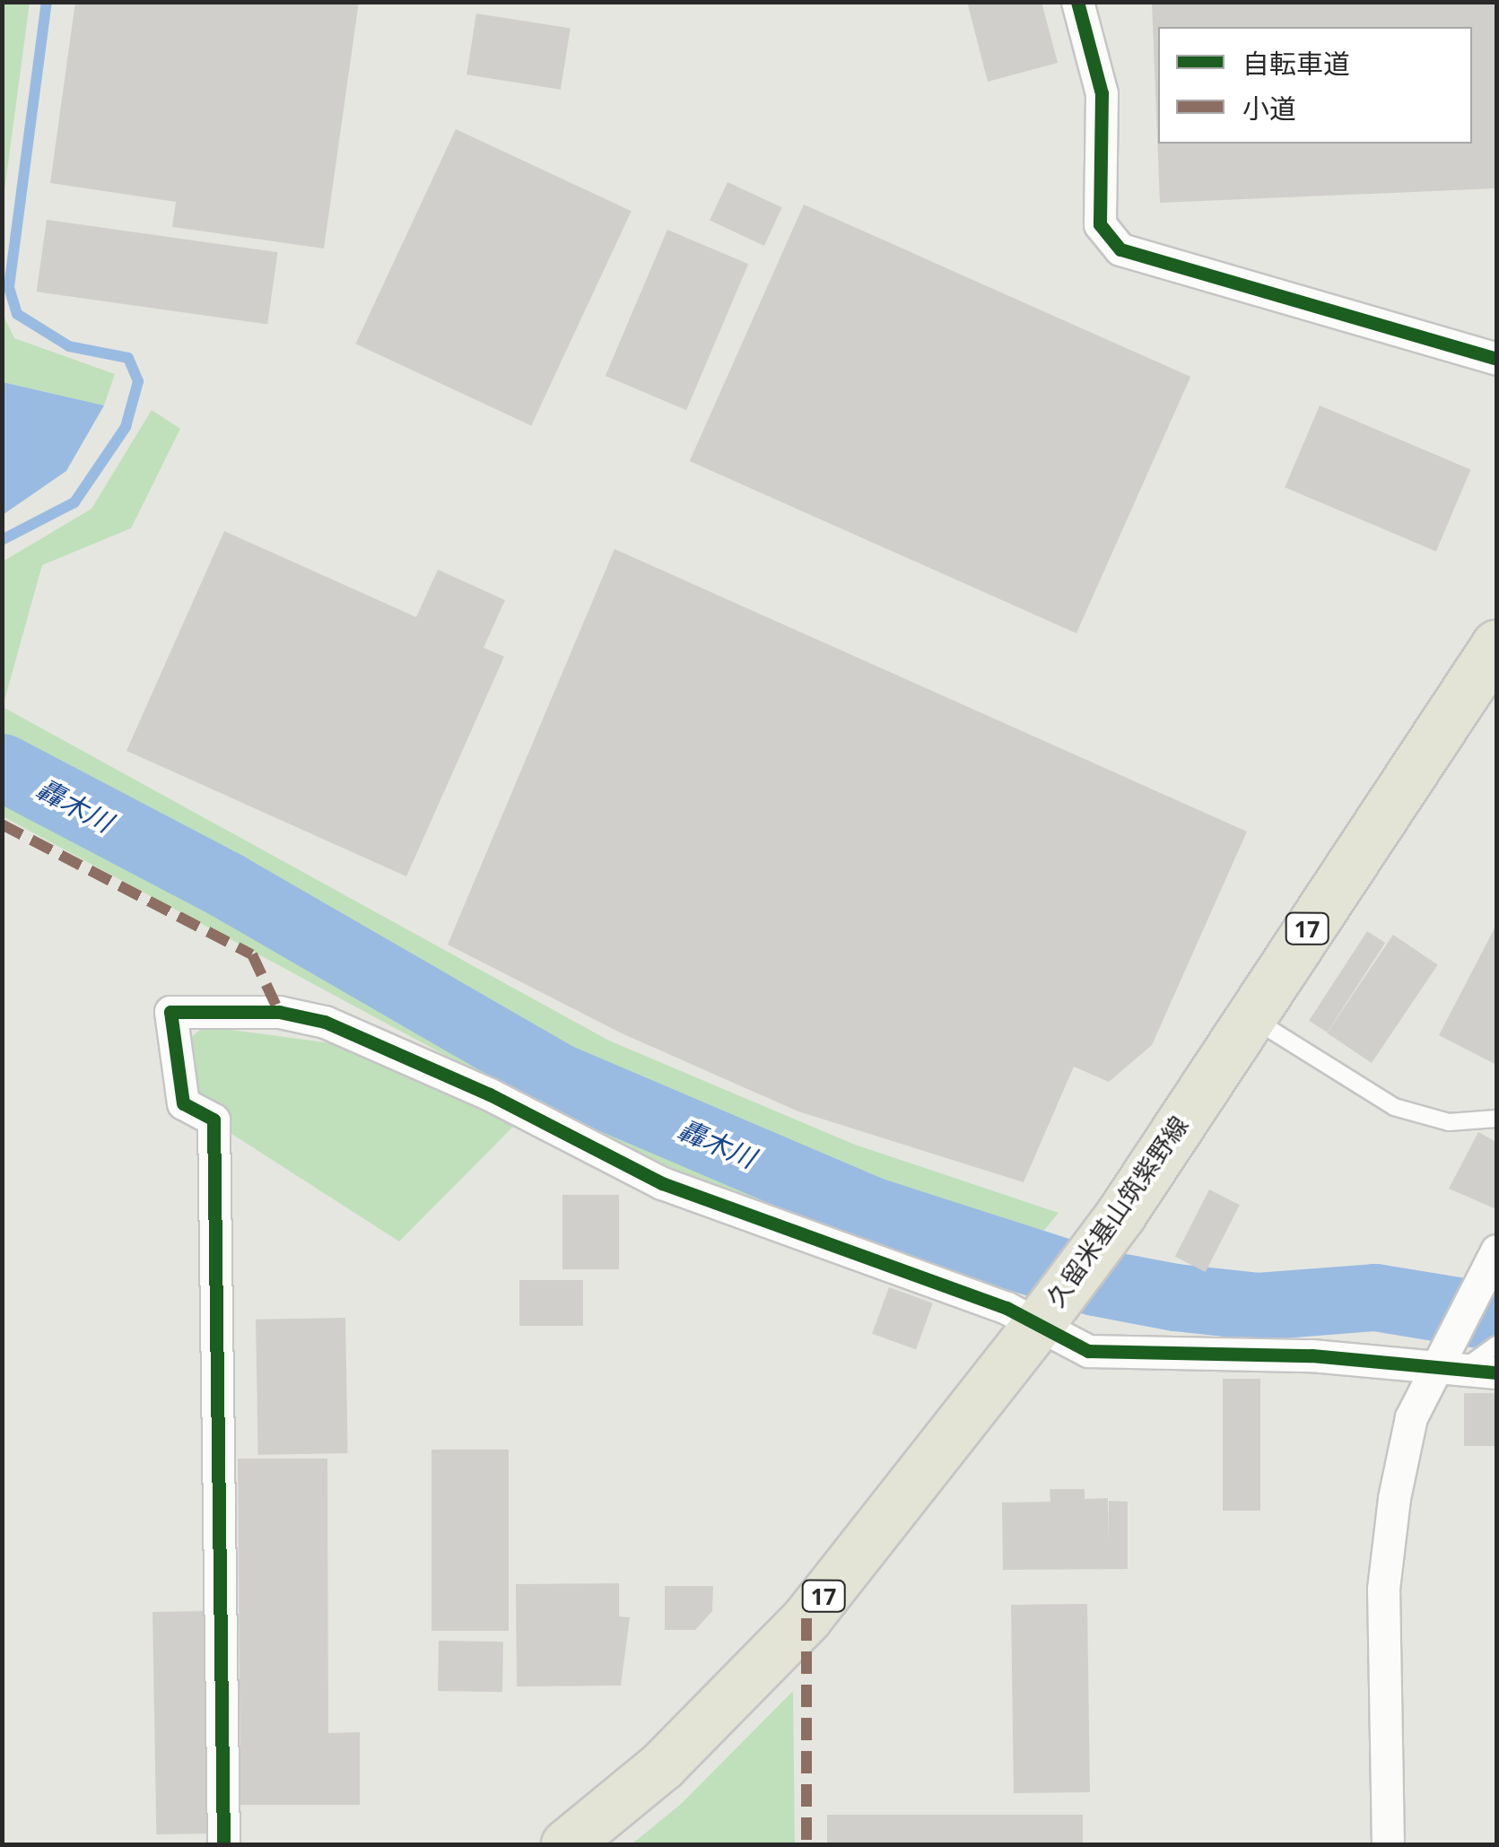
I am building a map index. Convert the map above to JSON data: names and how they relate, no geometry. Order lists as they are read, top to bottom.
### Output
{
  "streets": {
    "main road": ["17", "久留米基山筑紫野線"]
  },
  "water": ["轟木川"],
  "legend": ["自転車道", "小道"]
}
